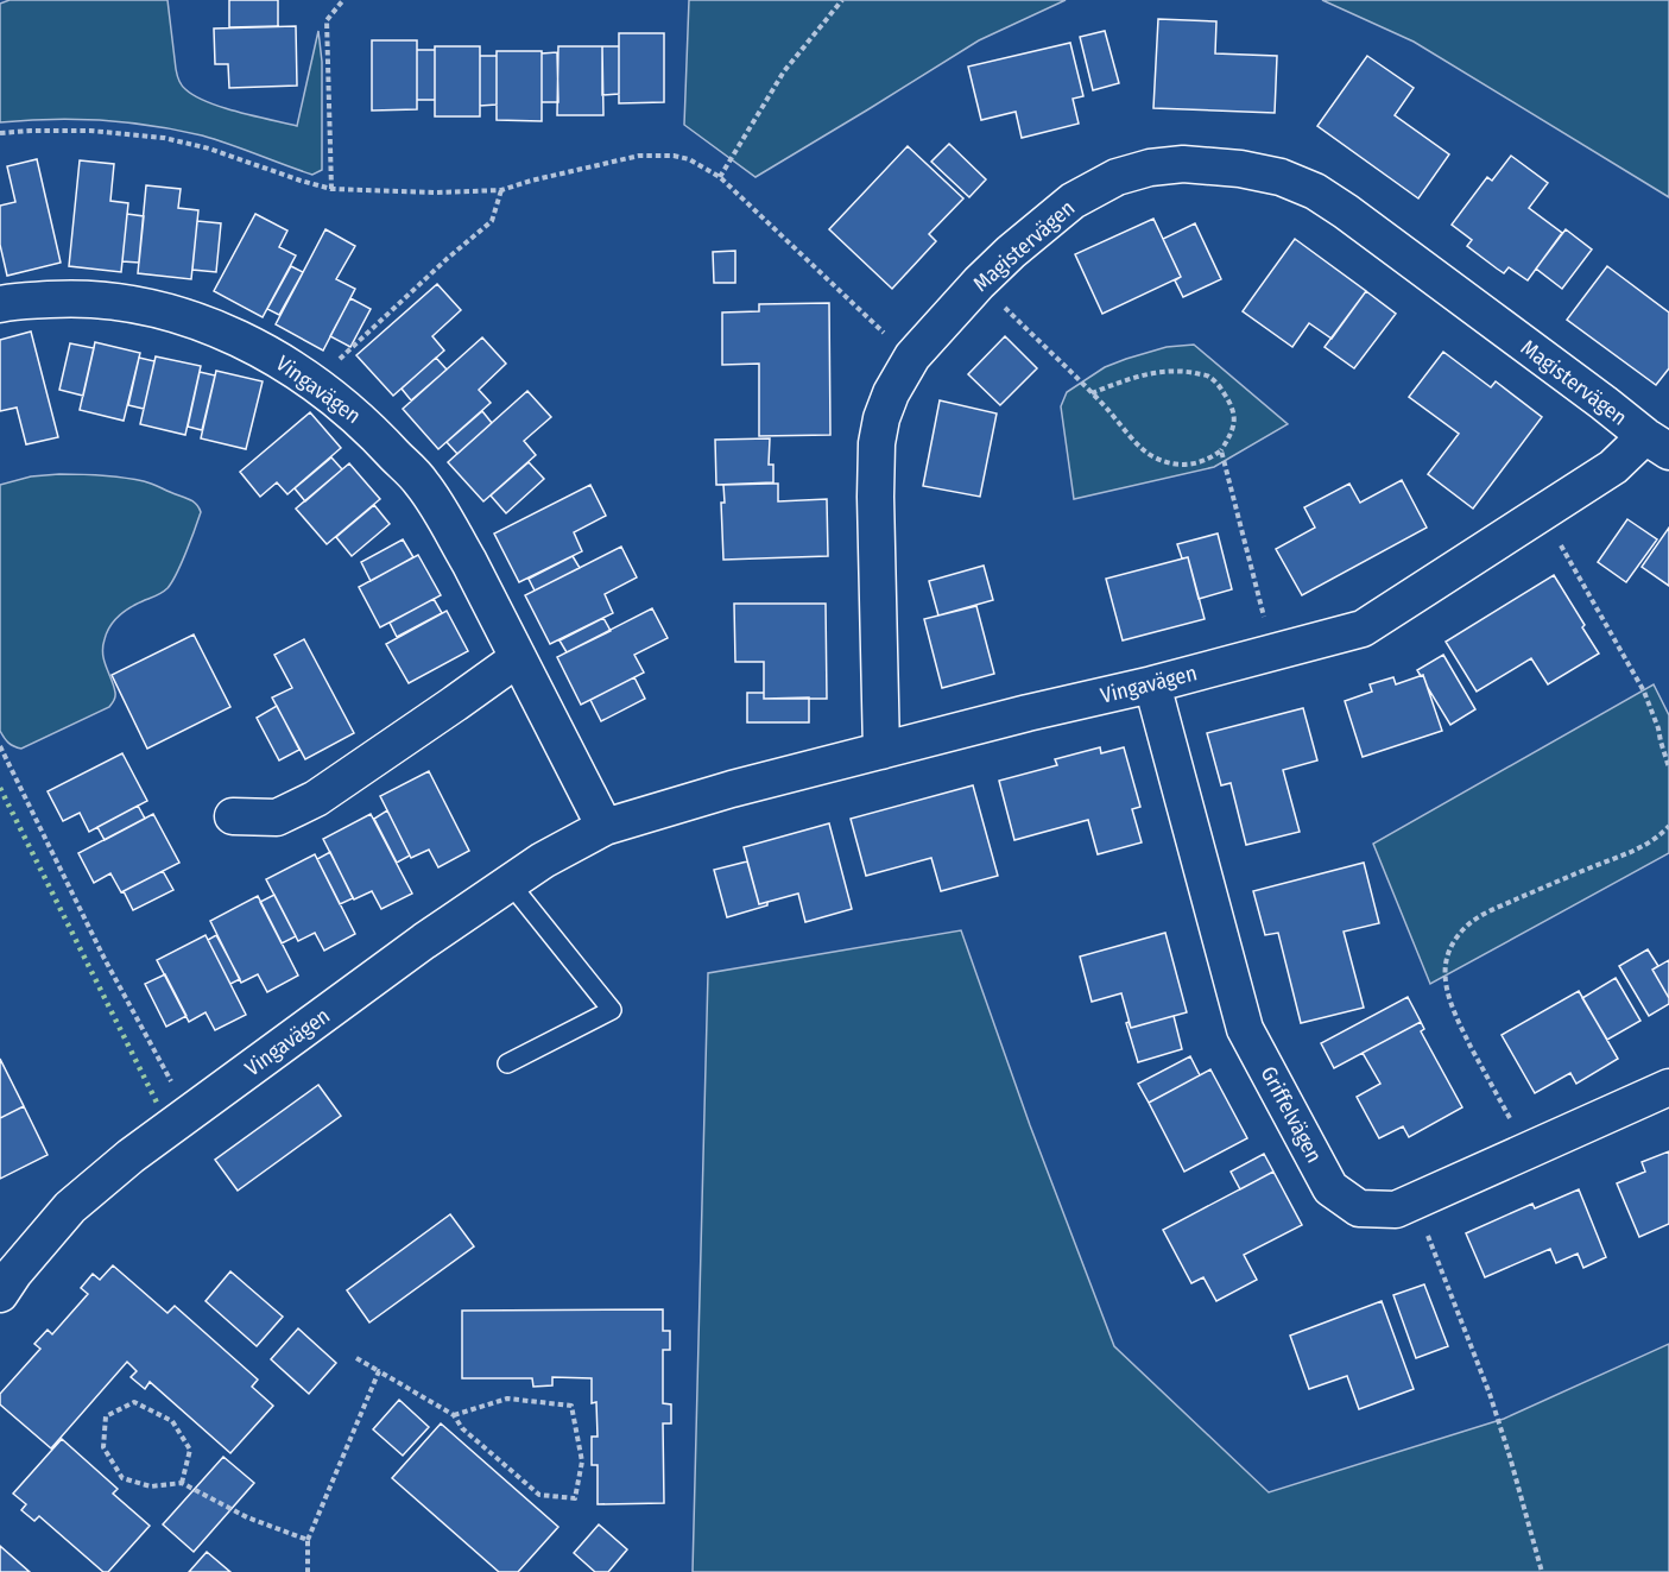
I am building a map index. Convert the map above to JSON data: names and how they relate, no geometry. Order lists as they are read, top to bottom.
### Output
{
  "streets": {
    "street": ["Magistervägen", "Vingavägen", "Griffelvägen"]
  },
  "crossings": [
    ["Magistervägen", "Vingavägen"],
    ["Vingavägen", "Griffelvägen"]
  ]
}
